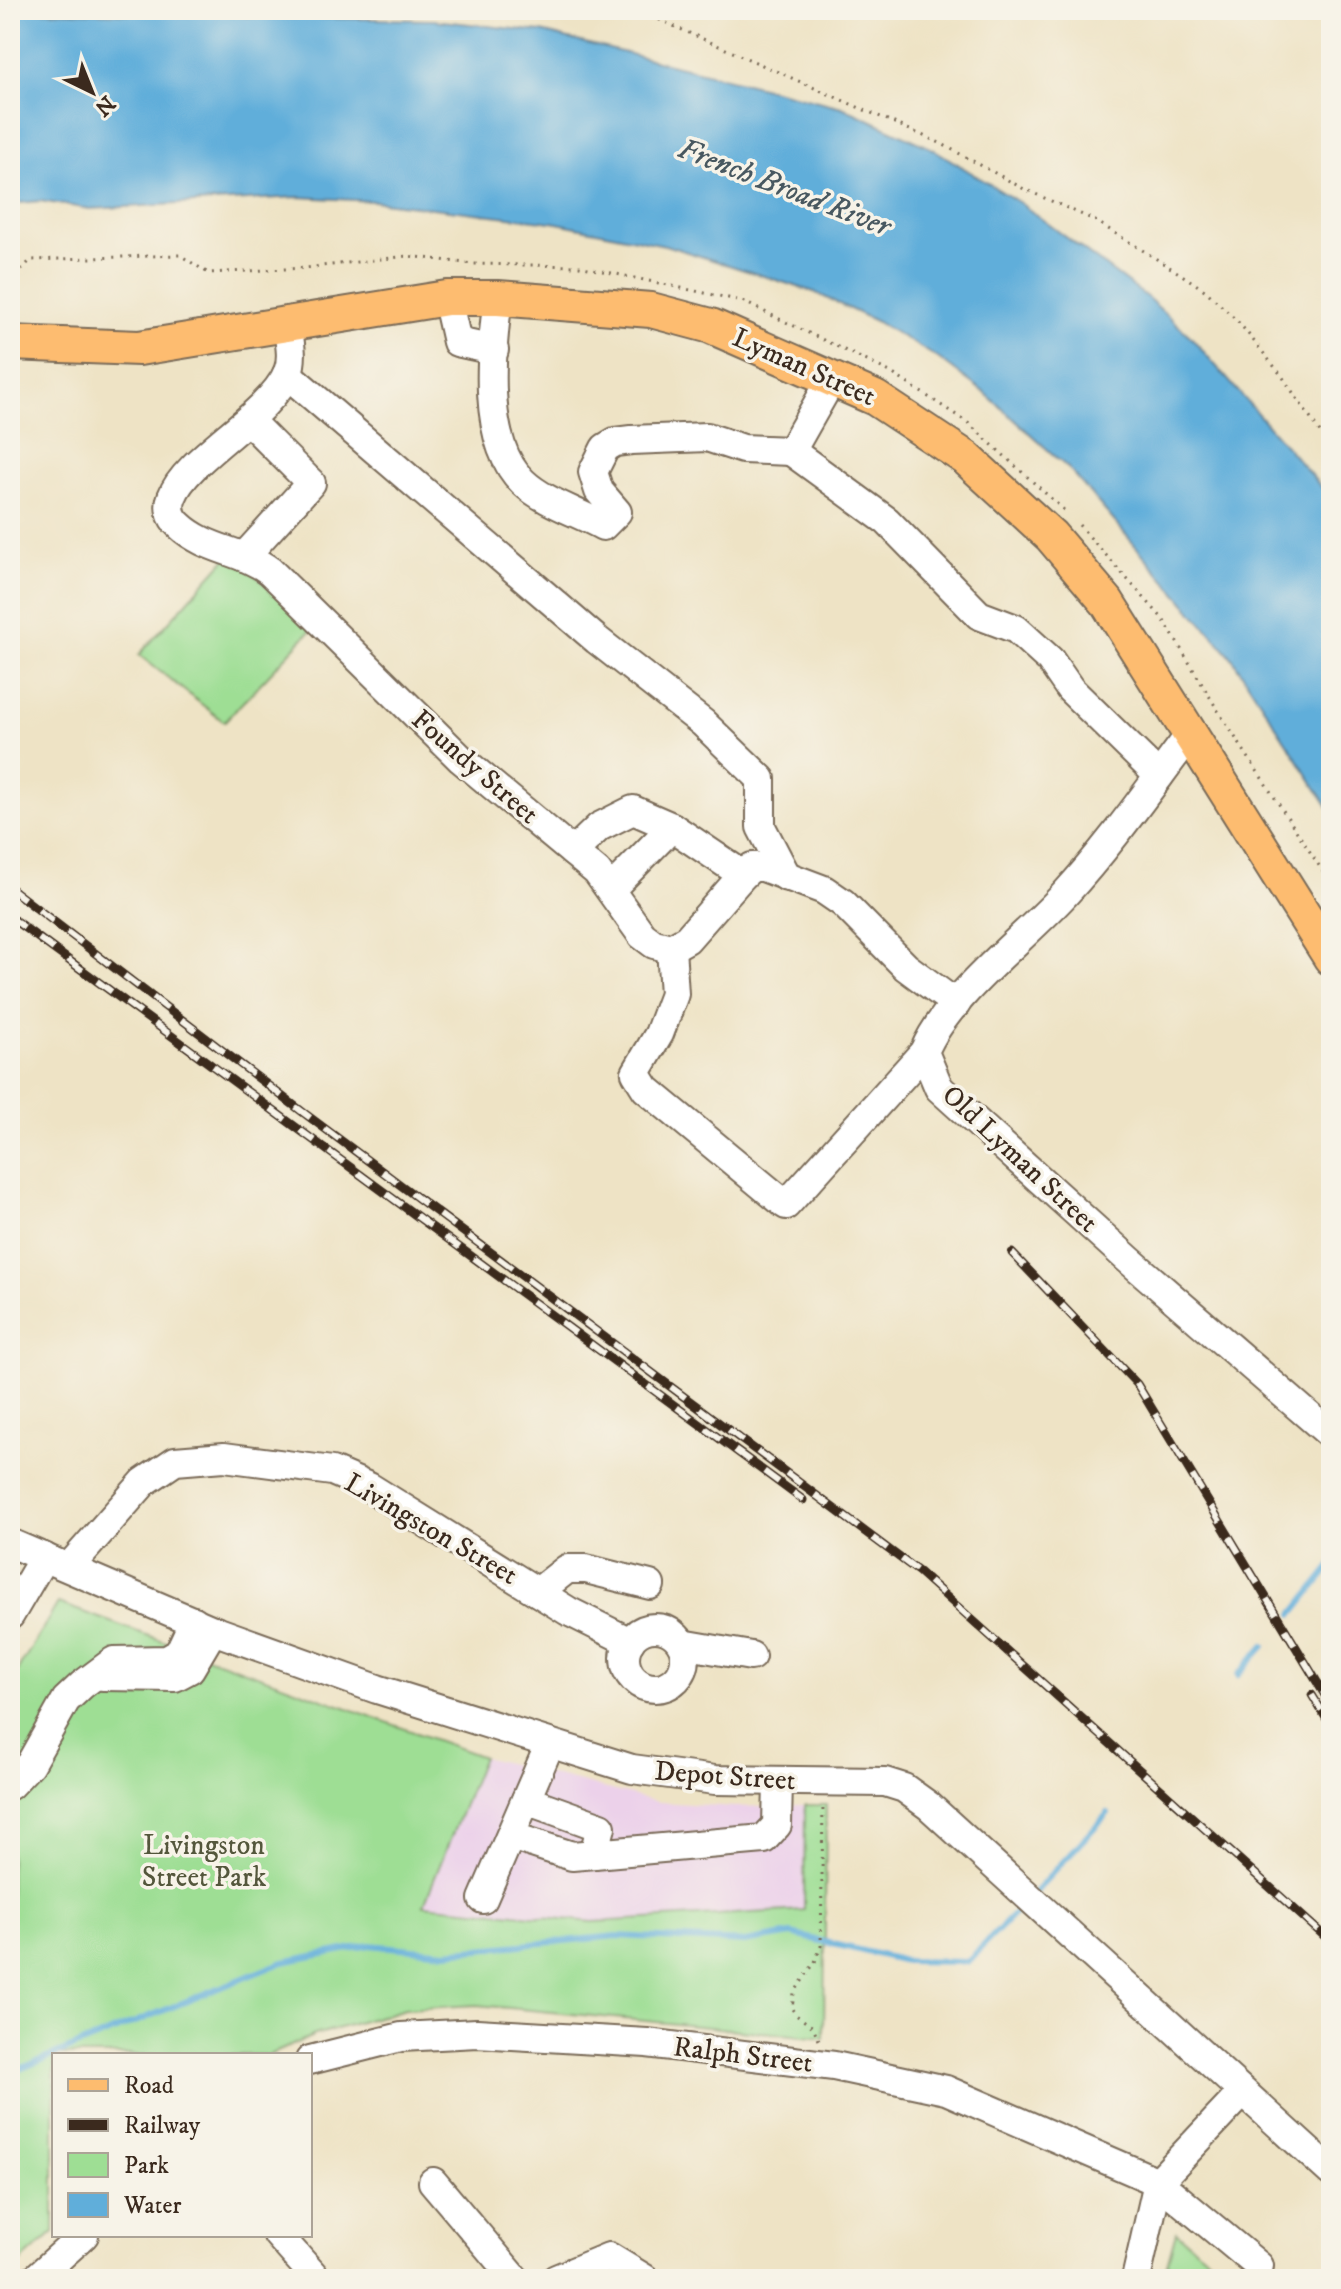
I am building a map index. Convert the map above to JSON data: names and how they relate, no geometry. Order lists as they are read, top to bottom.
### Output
{
  "streets": {
    "main road": ["Lyman Street"],
    "street": [
      "Foundy Street",
      "Old Lyman Street",
      "Livingston Street",
      "Depot Street",
      "Ralph Street"
    ]
  },
  "crossings": [
    ["Livingston Street", "Depot Street"]
  ],
  "water": ["French Broad River"],
  "parks": ["Livingston Street Park"],
  "legend": [
    "Road",
    "Railway",
    "Park",
    "Water"
  ],
  "north": "bottom right"
}
